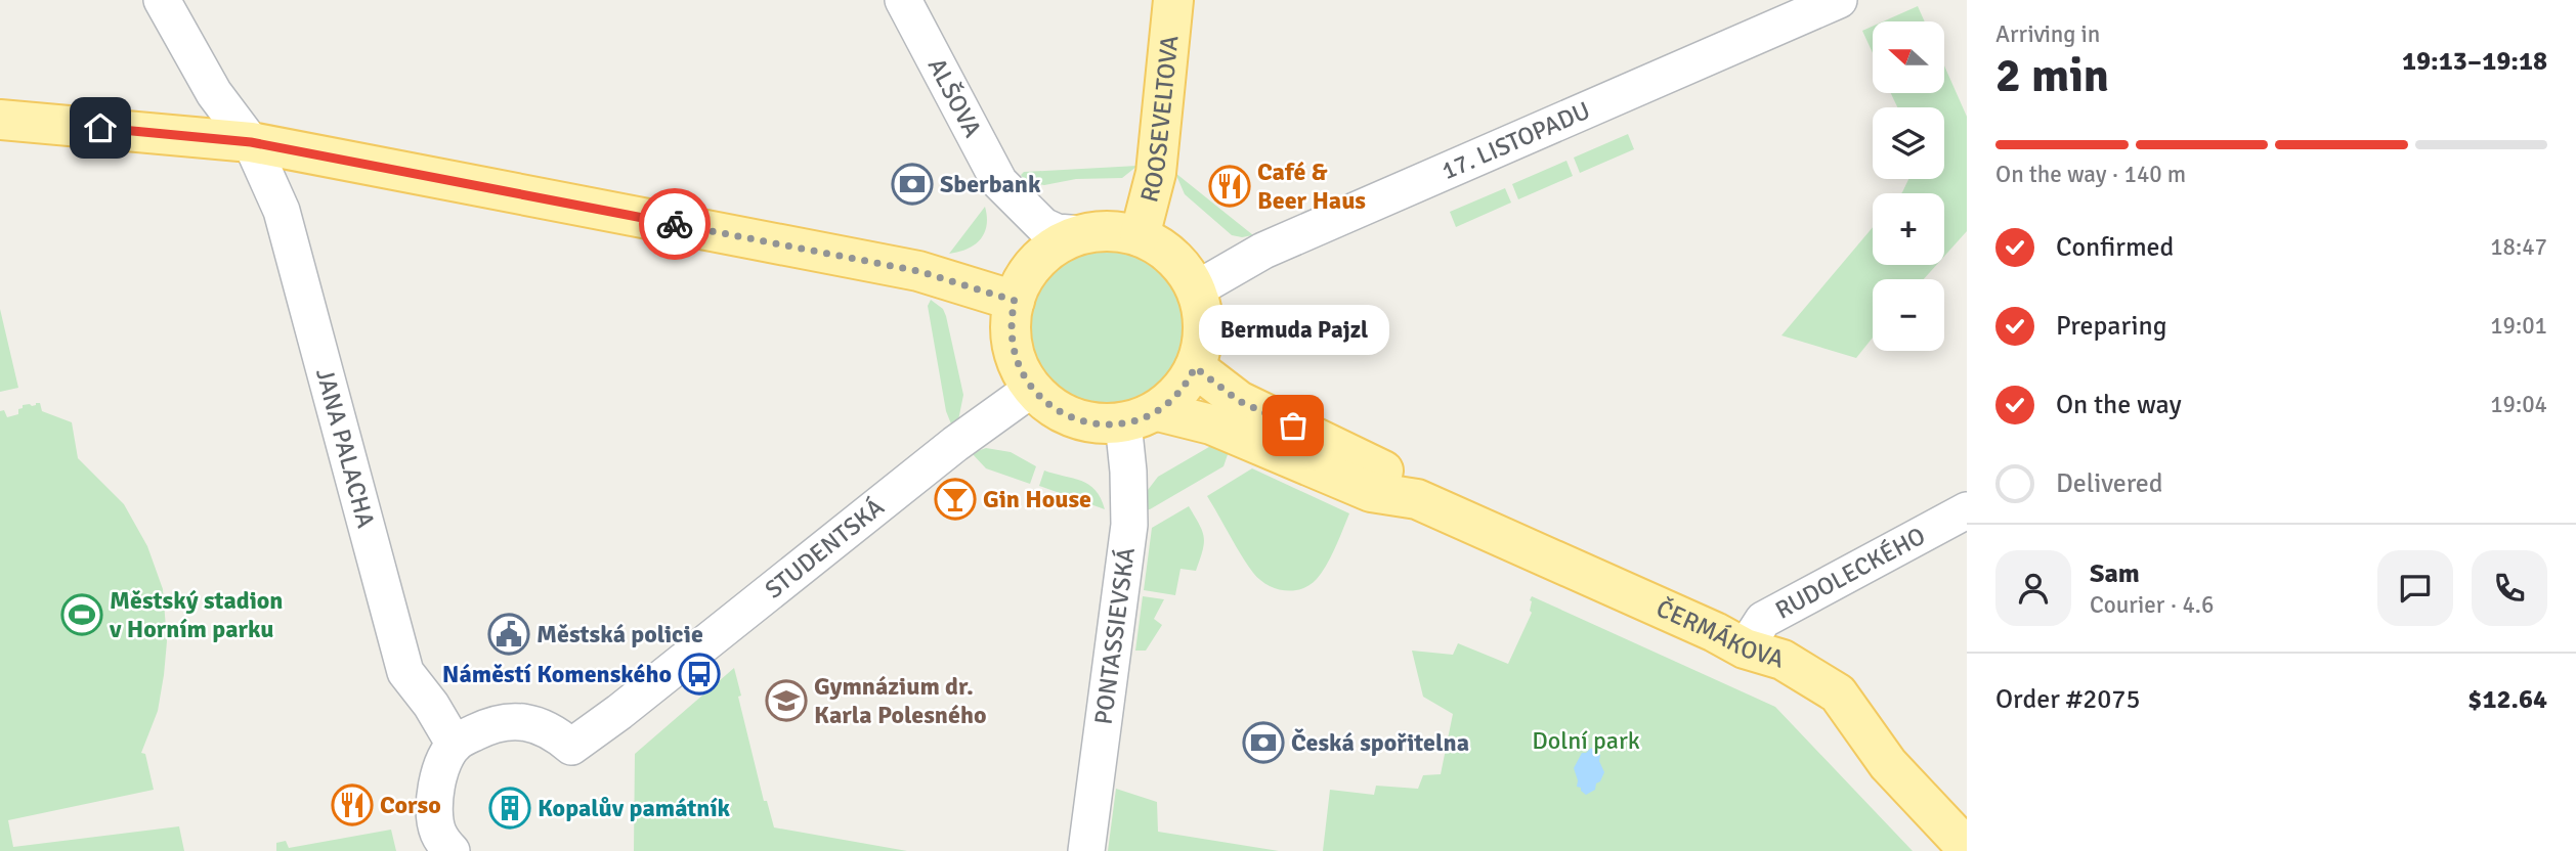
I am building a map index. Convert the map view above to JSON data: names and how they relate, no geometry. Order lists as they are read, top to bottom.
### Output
{
  "streets": {
    "main road": ["ROOSEVELTOVA", "ČERMÁKOVA"],
    "street": [
      "ALŠOVA",
      "17. LISTOPADU",
      "JANA PALACHA",
      "STUDENTSKÁ",
      "RUDOLECKÉHO",
      "PONTASSIEVSKÁ"
    ]
  },
  "crossings": [
    ["ALŠOVA", "ROOSEVELTOVA"],
    ["ALŠOVA", "17. LISTOPADU"],
    ["ALŠOVA", "STUDENTSKÁ"],
    ["ALŠOVA", "ČERMÁKOVA"],
    ["ALŠOVA", "PONTASSIEVSKÁ"],
    ["ROOSEVELTOVA", "17. LISTOPADU"],
    ["ROOSEVELTOVA", "STUDENTSKÁ"],
    ["ROOSEVELTOVA", "ČERMÁKOVA"],
    ["ROOSEVELTOVA", "PONTASSIEVSKÁ"],
    ["17. LISTOPADU", "STUDENTSKÁ"],
    ["17. LISTOPADU", "ČERMÁKOVA"],
    ["17. LISTOPADU", "PONTASSIEVSKÁ"],
    ["JANA PALACHA", "STUDENTSKÁ"],
    ["STUDENTSKÁ", "ČERMÁKOVA"],
    ["STUDENTSKÁ", "PONTASSIEVSKÁ"],
    ["RUDOLECKÉHO", "ČERMÁKOVA"],
    ["ČERMÁKOVA", "PONTASSIEVSKÁ"]
  ],
  "parks": ["Dolní park"],
  "places": {
    "bank": ["Sberbank", "Česká spořitelna"],
    "restaurant": ["Café & Beer Haus", "Corso"],
    "other": ["Bermuda Pajzl"],
    "bar": ["Gin House"],
    "sports": ["Městský stadion v Horním parku"],
    "public building": ["Městská policie"],
    "bus stop": ["Náměstí Komenského"],
    "school or university": ["Gymnázium dr. Karla Polesného"],
    "building": ["Kopalův památník"]
  },
  "north": "left",
  "page": {
    "heading": ["2 min", "Arriving in", "19:13–19:18"],
    "panel": [
      "Sam",
      "Courier · 4.6",
      "Order #2075",
      "$12.64"
    ],
    "map_buttons": ["+", "−"],
    "bar": "On the way · 140 m",
    "list": [
      ["Confirmed", "18:47"],
      ["Preparing", "19:01"],
      ["On the way", "19:04"],
      "Delivered"
    ],
    "bubble": "Bermuda Pajzl"
  }
}
